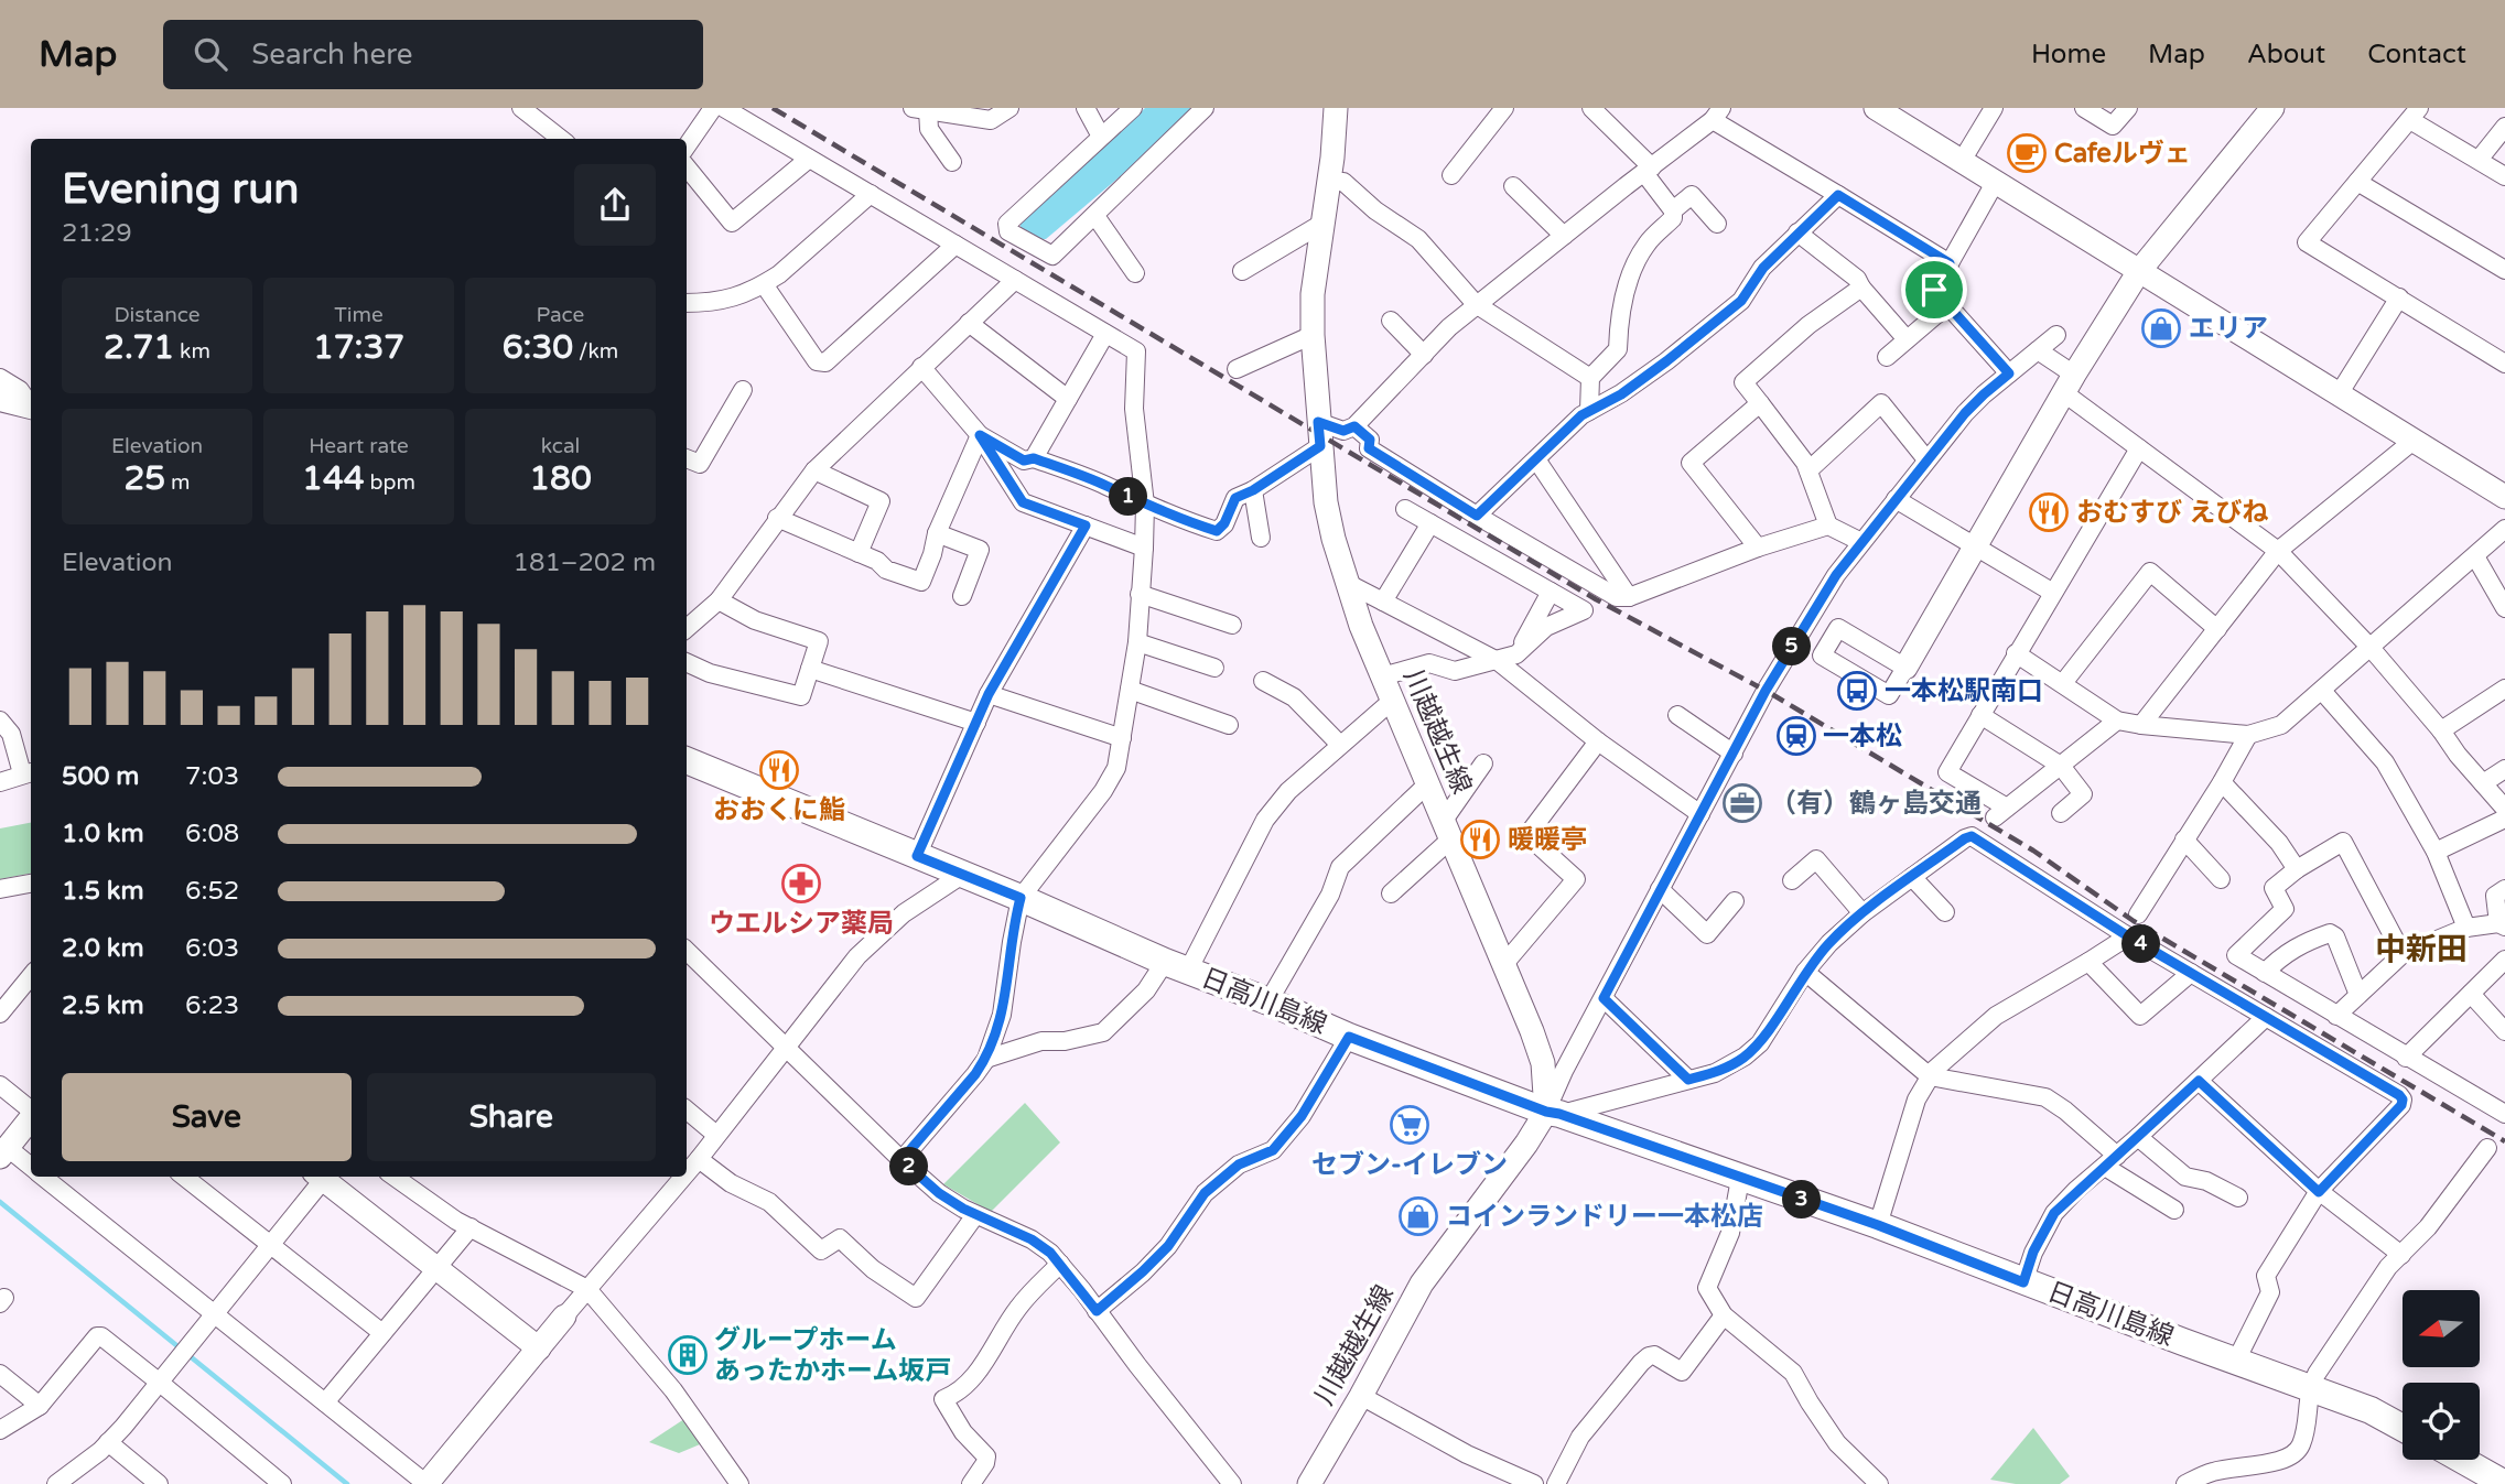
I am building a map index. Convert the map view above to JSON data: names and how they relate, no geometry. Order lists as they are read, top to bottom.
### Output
{
  "streets": {
    "main road": ["日高川島線"],
    "street": ["川越越生線"]
  },
  "crossings": [
    ["川越越生線", "日高川島線"]
  ],
  "districts": ["中新田"],
  "places": {
    "cafe": ["Cafeルヴェ"],
    "shop": ["エリア", "コインランドリー一本松店"],
    "restaurant": ["おむすび えびね", "おおくに鮨", "暖暖亭"],
    "bus stop": ["一本松駅南口"],
    "station": ["一本松"],
    "office": ["（有）鶴ヶ島交通"],
    "pharmacy": ["ウエルシア薬局"],
    "supermarket": ["セブン-イレブン"],
    "building": ["グループホーム あったかホーム坂戸"]
  },
  "north": "left",
  "page": {
    "header": "Map",
    "search": "Search here",
    "nav": [
      "Home",
      "Map",
      "About",
      "Contact"
    ],
    "heading": ["Evening run", "21:29"],
    "stats": [
      ["Distance", "2.71 km"],
      ["Time", "17:37"],
      ["Pace", "6:30 /km"],
      ["Elevation", "25 m"],
      ["Heart rate", "144 bpm"],
      ["kcal", "180"]
    ],
    "pins": [
      "1",
      "5",
      "4",
      "2",
      "3"
    ],
    "chart": ["Elevation", "181–202 m"],
    "list": [
      {
        "name": "500 m",
        "note": "7:03"
      },
      {
        "name": "1.0 km",
        "note": "6:08"
      },
      {
        "name": "1.5 km",
        "note": "6:52"
      },
      {
        "name": "2.0 km",
        "note": "6:03"
      },
      {
        "name": "2.5 km",
        "note": "6:23"
      }
    ],
    "buttons": ["Save", "Share"]
  }
}
